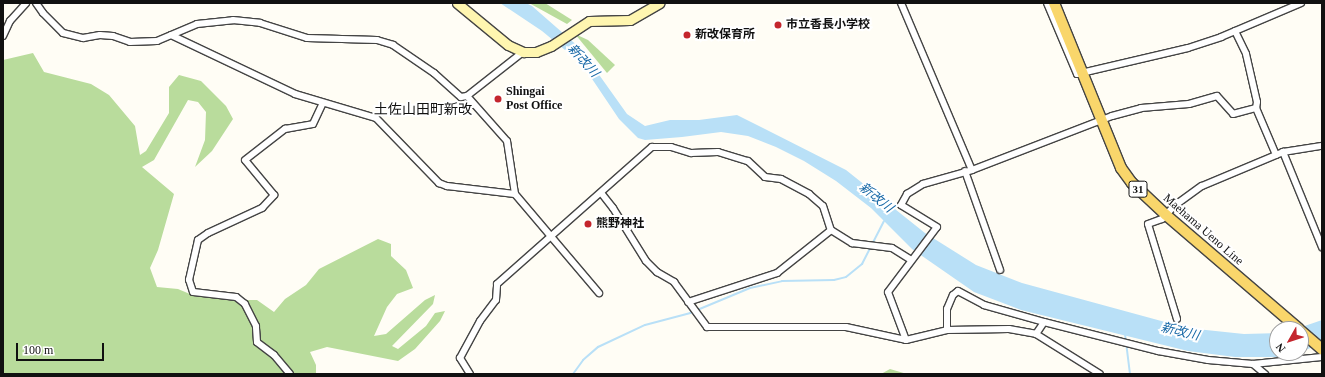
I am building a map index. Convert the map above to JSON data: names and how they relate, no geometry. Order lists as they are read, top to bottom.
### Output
{
  "streets": {
    "main road": ["31", "Maehama Ueno Line"]
  },
  "districts": ["土佐山田町新改"],
  "water": ["新改川"],
  "places": [
    "市立香長小学校",
    "新改保育所",
    "Shingai Post Office",
    "熊野神社"
  ],
  "scale_bar": "100 m",
  "north": "bottom left"
}
